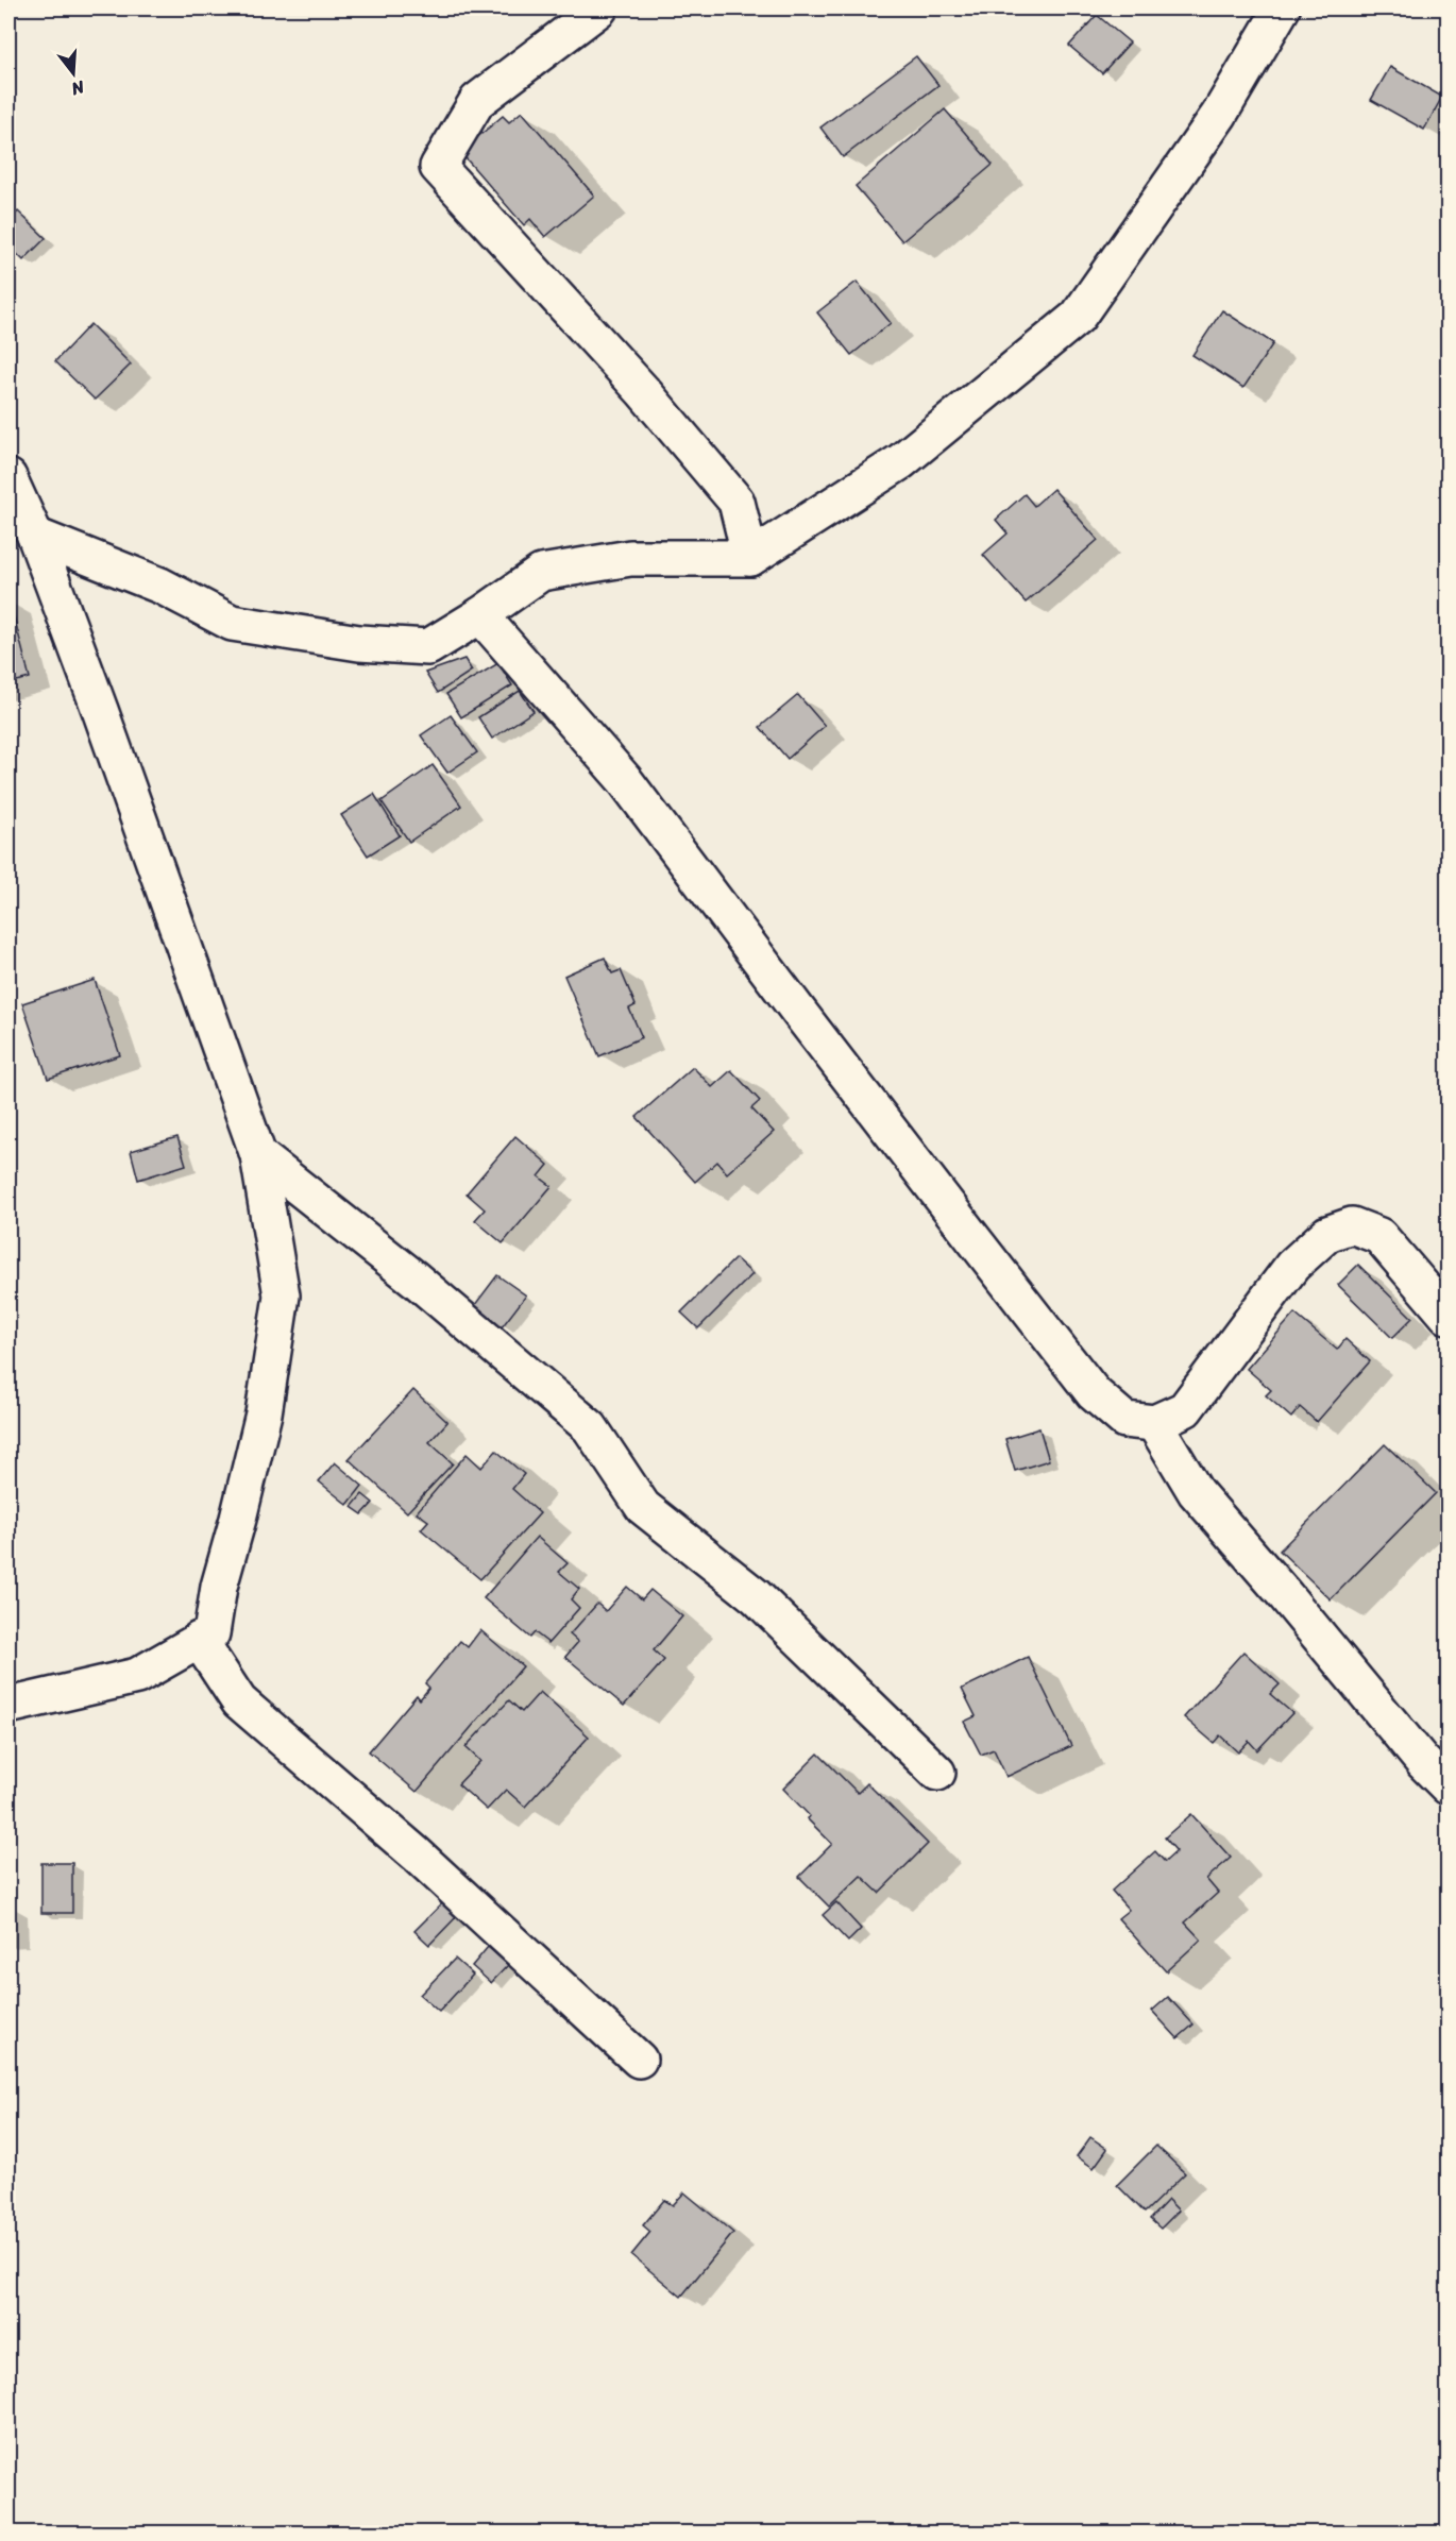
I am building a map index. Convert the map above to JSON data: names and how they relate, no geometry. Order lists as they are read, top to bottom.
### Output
{
  "north": "bottom"
}
